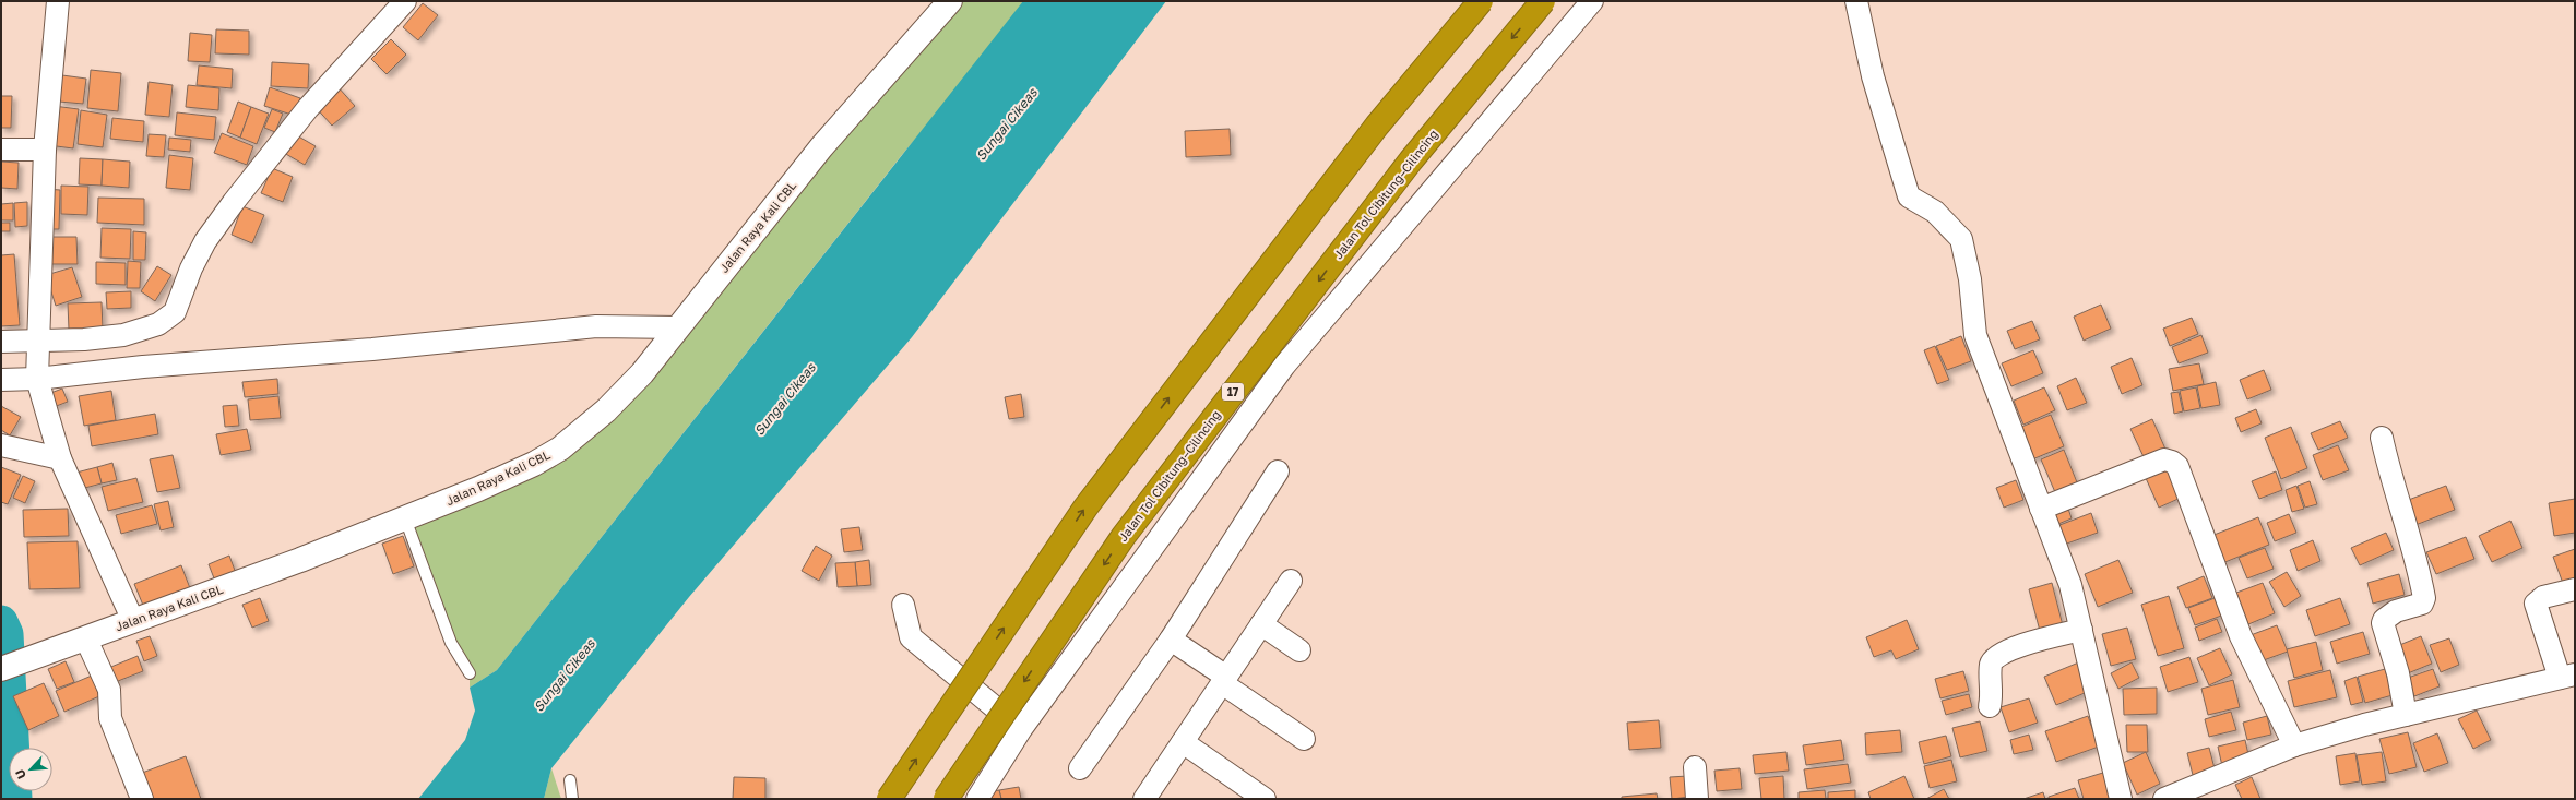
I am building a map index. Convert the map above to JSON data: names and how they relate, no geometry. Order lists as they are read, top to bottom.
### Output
{
  "streets": {
    "highway": ["Jalan Tol Cibitung–Cilincing", "17"],
    "street": ["Jalan Raya Kali CBL"]
  },
  "water": ["Sungai Cikeas"],
  "north": "bottom left"
}
